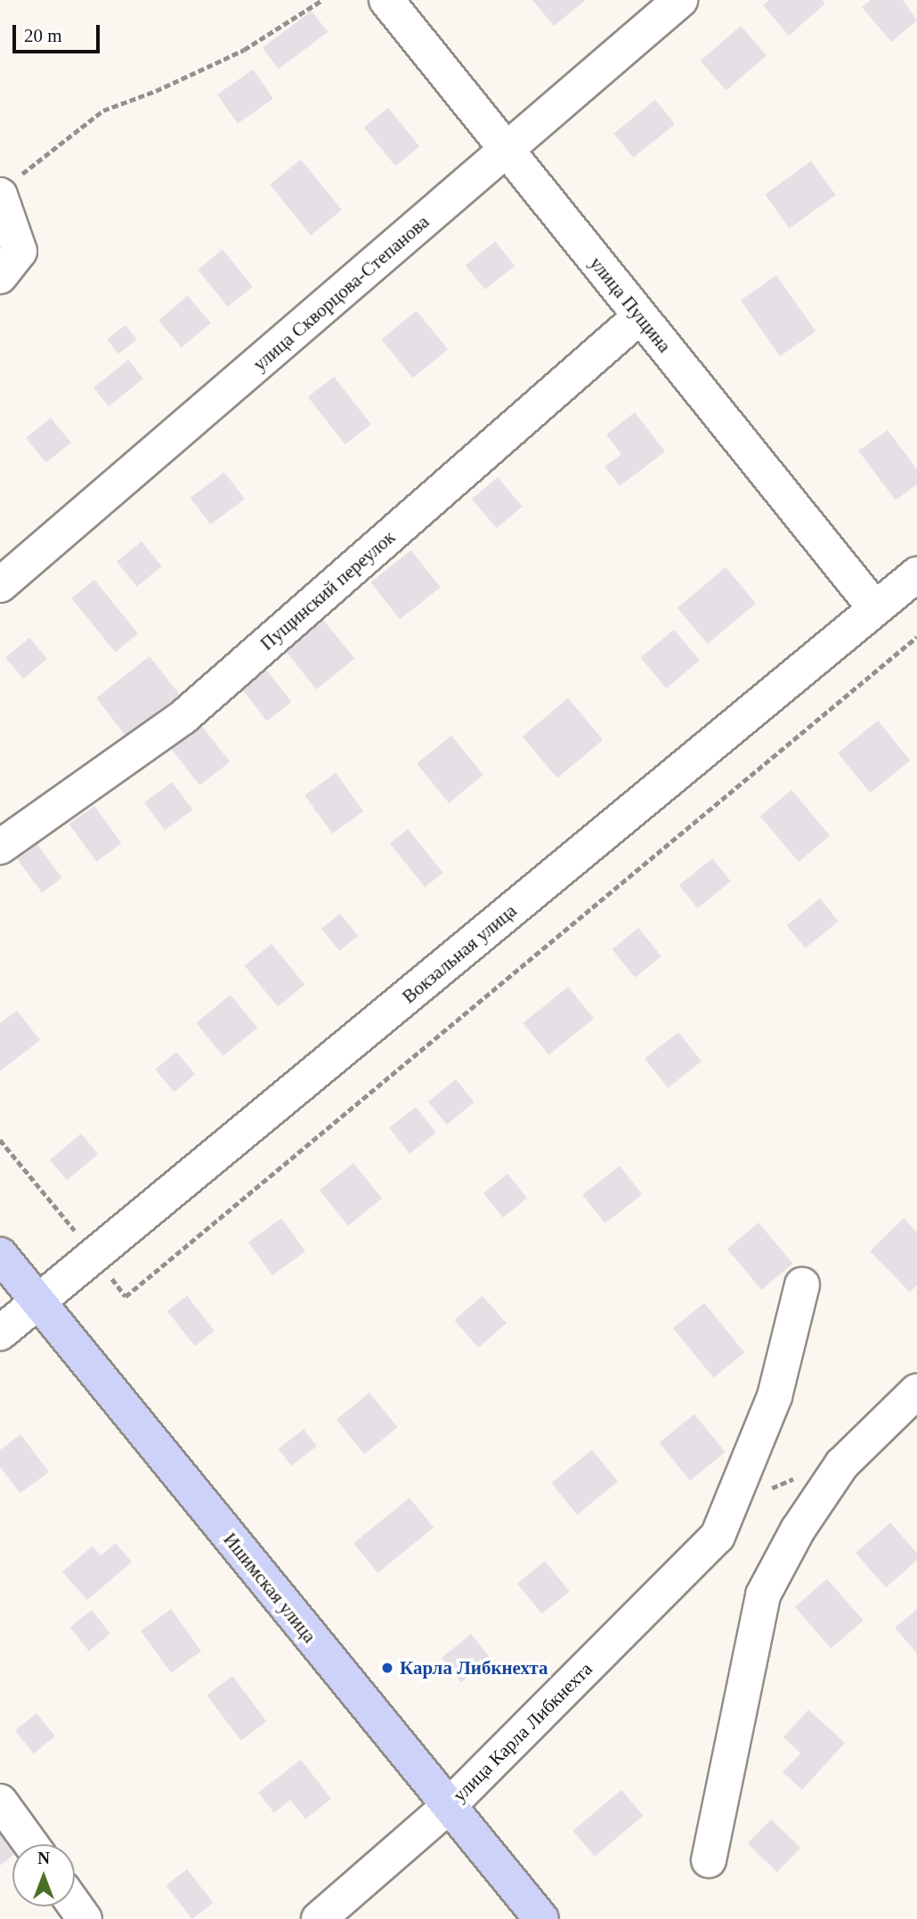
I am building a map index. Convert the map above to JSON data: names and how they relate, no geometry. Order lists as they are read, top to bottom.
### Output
{
  "streets": {
    "main road": ["Ишимская улица"],
    "street": [
      "улица Скворцова-Степанова",
      "улица Пущина",
      "Пущинский переулок",
      "Вокзальная улица",
      "улица Карла Либкнехта"
    ]
  },
  "crossings": [
    ["улица Скворцова-Степанова", "улица Пущина"],
    ["улица Пущина", "Пущинский переулок"],
    ["улица Пущина", "Вокзальная улица"],
    ["Вокзальная улица", "Ишимская улица"],
    ["Ишимская улица", "улица Карла Либкнехта"]
  ],
  "places": ["Карла Либкнехта"],
  "scale_bar": "20 m",
  "north": "top"
}
